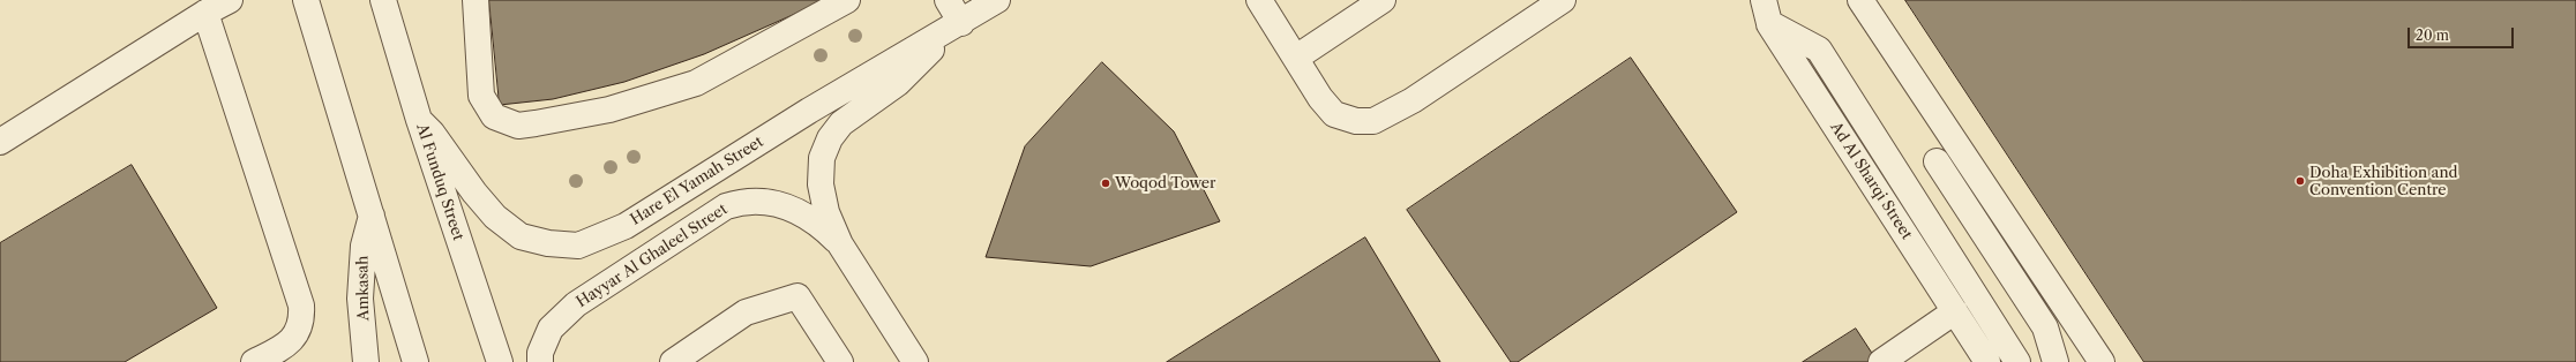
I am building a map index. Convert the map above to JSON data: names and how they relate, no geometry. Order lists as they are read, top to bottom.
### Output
{
  "streets": {
    "street": [
      "Hare El Yamah Street",
      "Ad Al Sharqi Street",
      "Al Funduq Street",
      "Hayyar Al Ghaleel Street",
      "Amkasah"
    ]
  },
  "crossings": [
    ["Hare El Yamah Street", "Al Funduq Street"],
    ["Hare El Yamah Street", "Hayyar Al Ghaleel Street"]
  ],
  "places": ["Doha Exhibition and Convention Centre", "Woqod Tower"],
  "scale_bar": "20 m"
}
